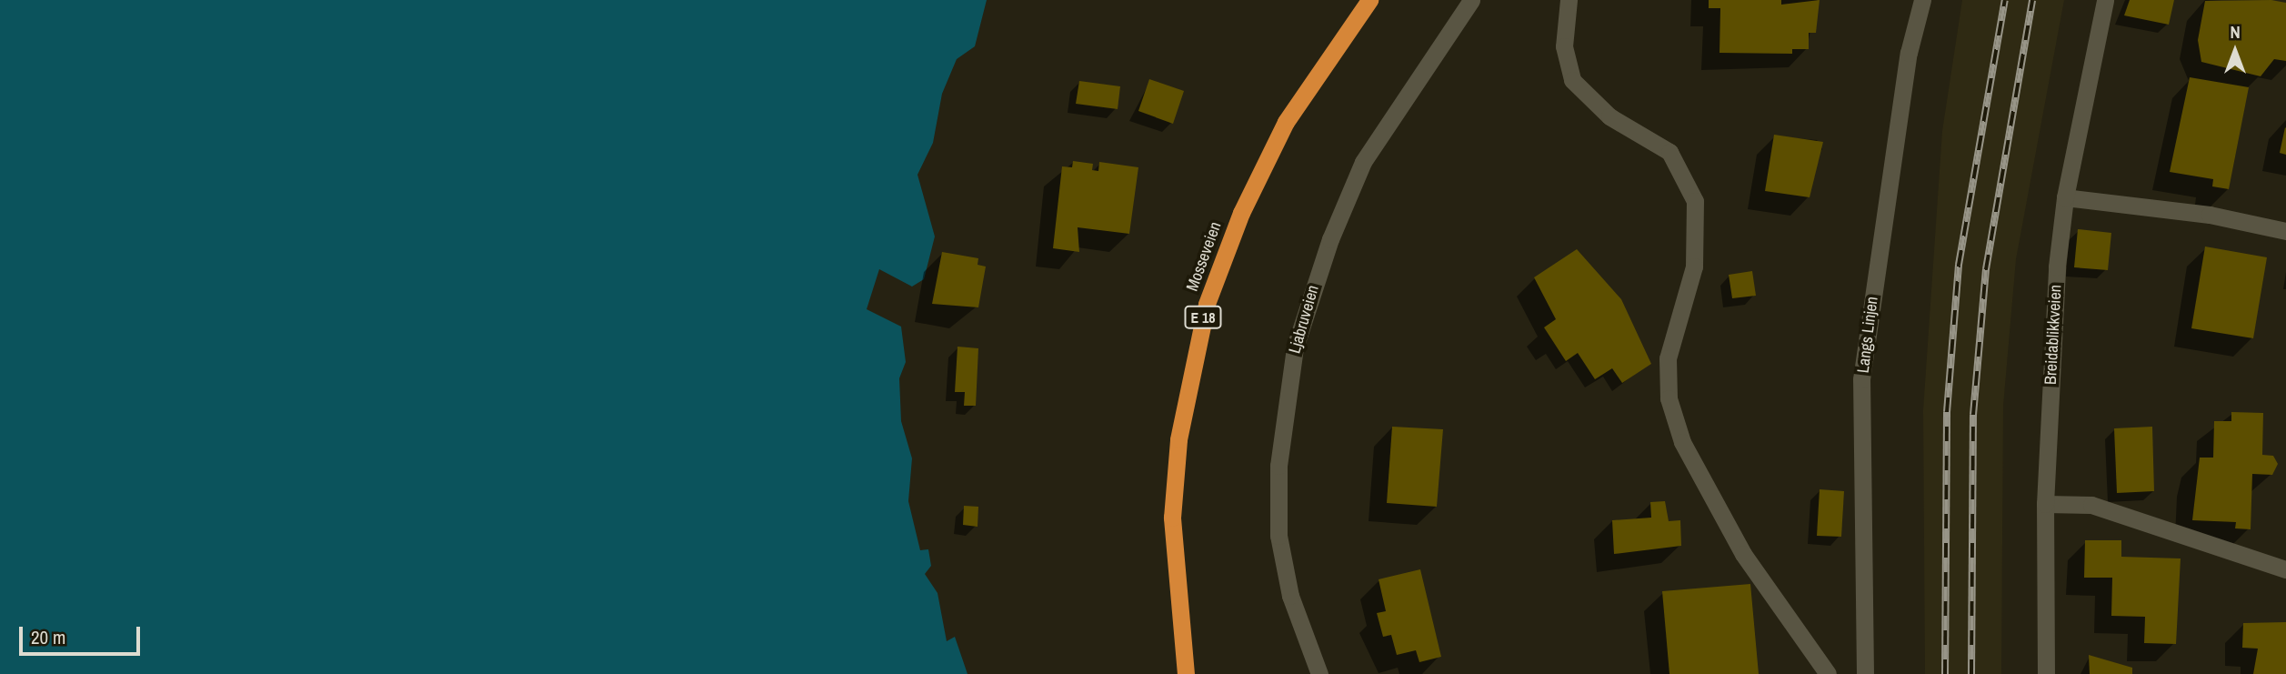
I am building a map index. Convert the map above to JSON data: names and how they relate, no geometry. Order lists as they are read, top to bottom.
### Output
{
  "streets": {
    "highway": ["Mosseveien", "E 18"],
    "street": ["Ljabruveien", "Langs Linjen", "Breidablikkveien"]
  },
  "scale_bar": "20 m",
  "north": "top"
}
